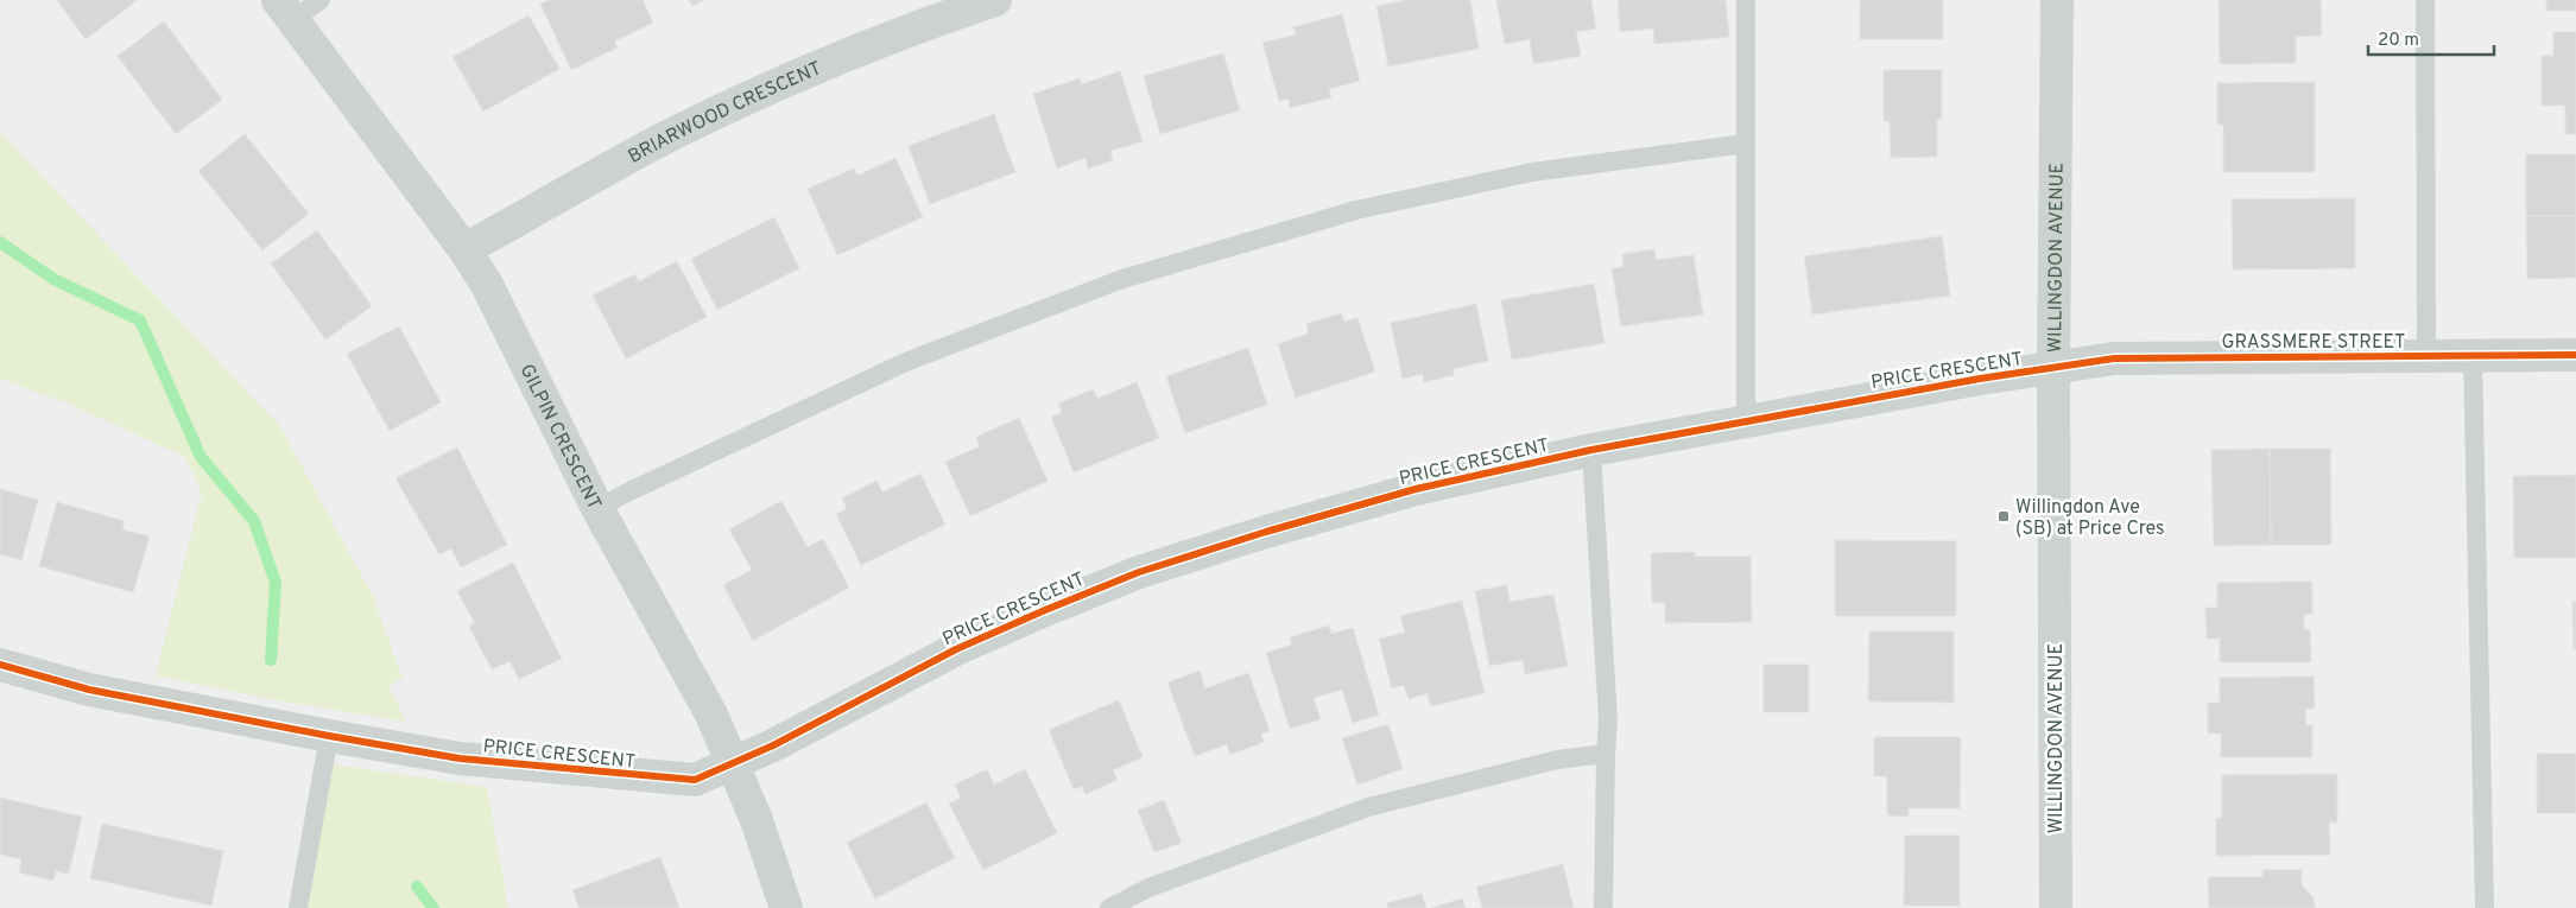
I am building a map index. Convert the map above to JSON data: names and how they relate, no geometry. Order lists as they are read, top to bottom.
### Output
{
  "streets": {
    "main road": ["WILLINGDON AVENUE"],
    "street": [
      "BRIARWOOD CRESCENT",
      "GRASSMERE STREET",
      "PRICE CRESCENT",
      "GILPIN CRESCENT"
    ]
  },
  "crossings": [
    ["BRIARWOOD CRESCENT", "GILPIN CRESCENT"],
    ["WILLINGDON AVENUE", "GRASSMERE STREET"],
    ["WILLINGDON AVENUE", "PRICE CRESCENT"],
    ["GRASSMERE STREET", "PRICE CRESCENT"],
    ["PRICE CRESCENT", "GILPIN CRESCENT"]
  ],
  "places": {
    "transit": ["Willingdon Ave (SB) at Price Cres"]
  },
  "scale_bar": "20 m"
}
